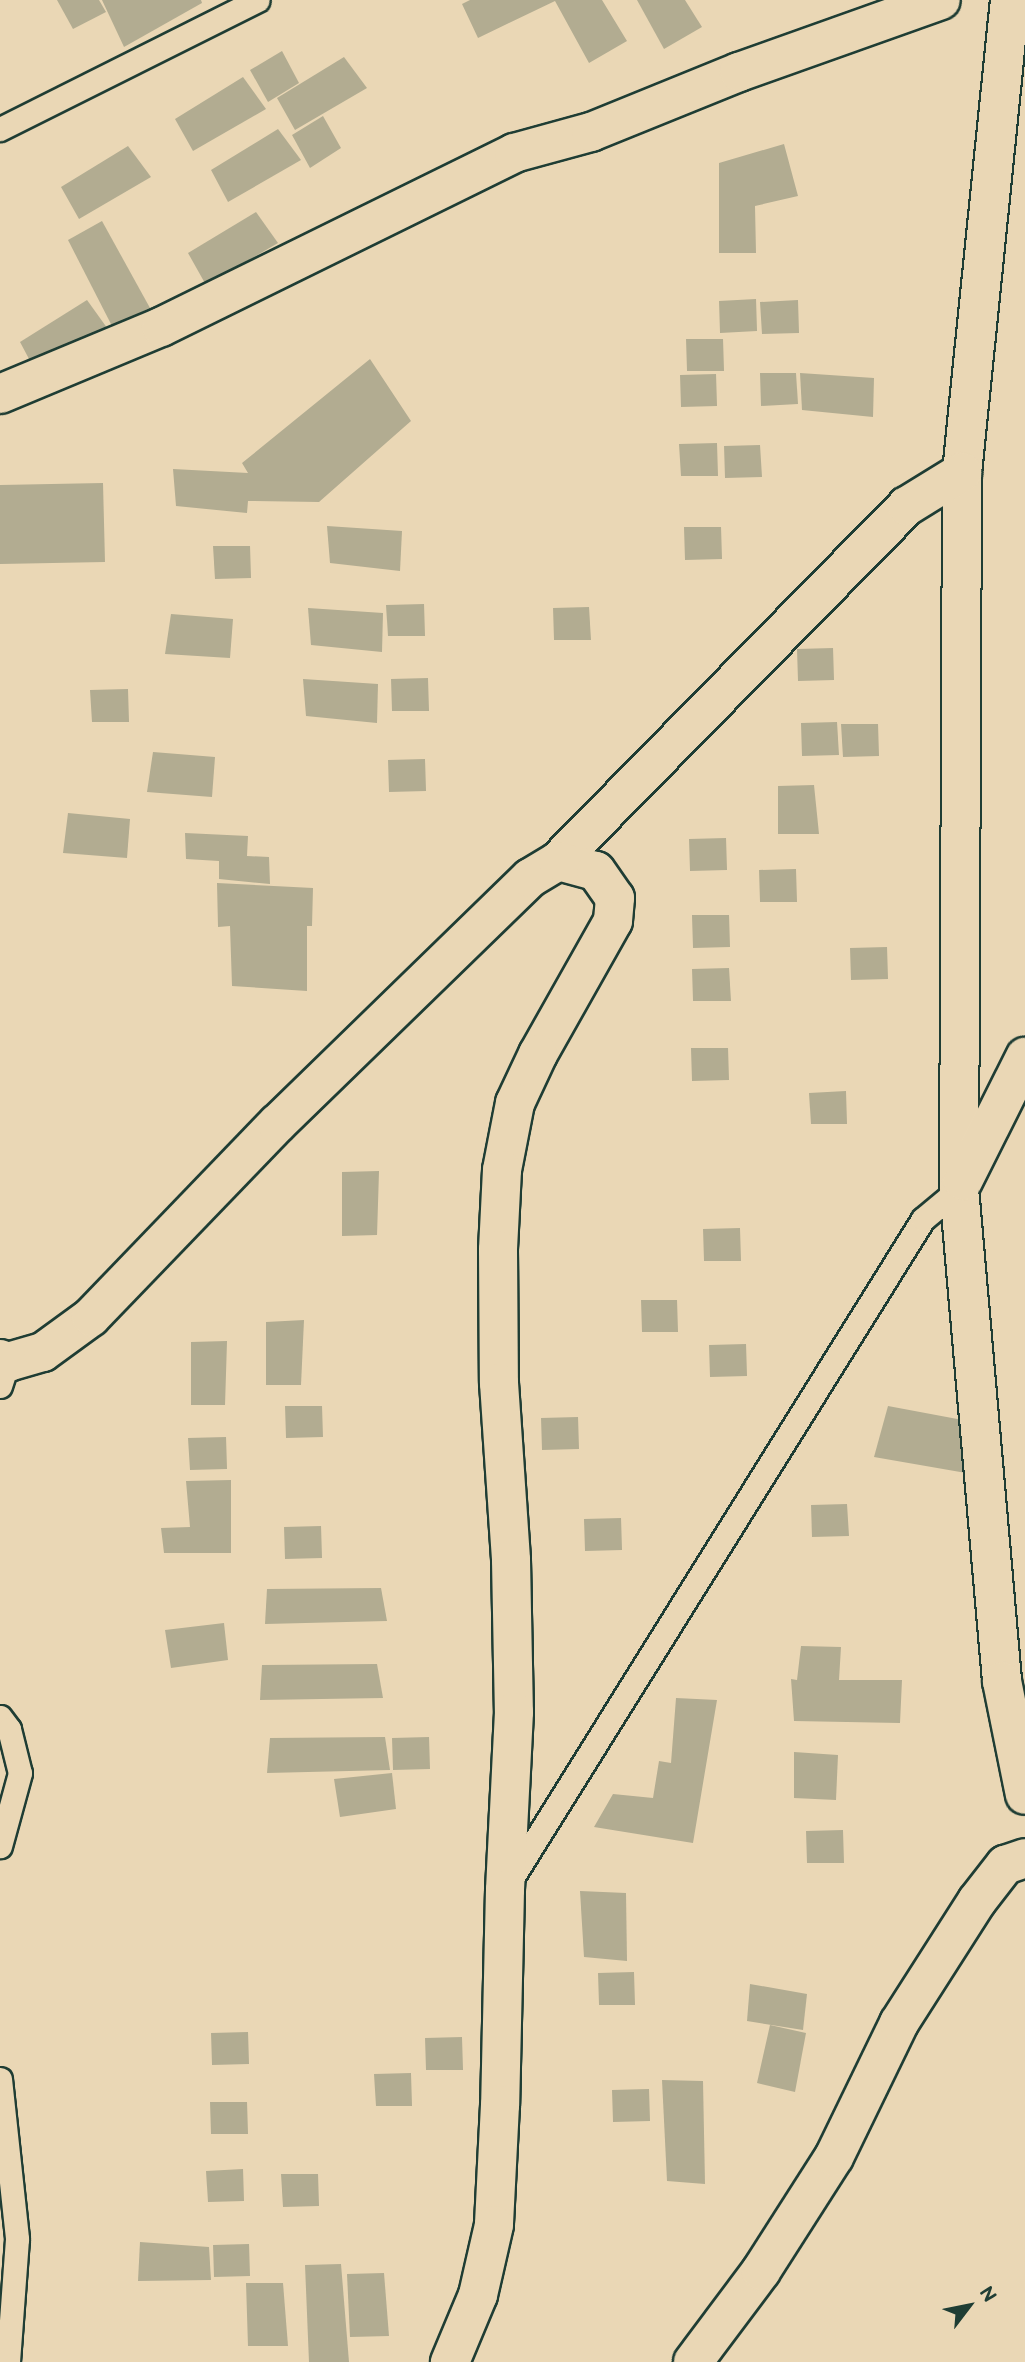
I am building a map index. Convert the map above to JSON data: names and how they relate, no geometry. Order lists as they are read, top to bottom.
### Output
{
  "north": "top right"
}
